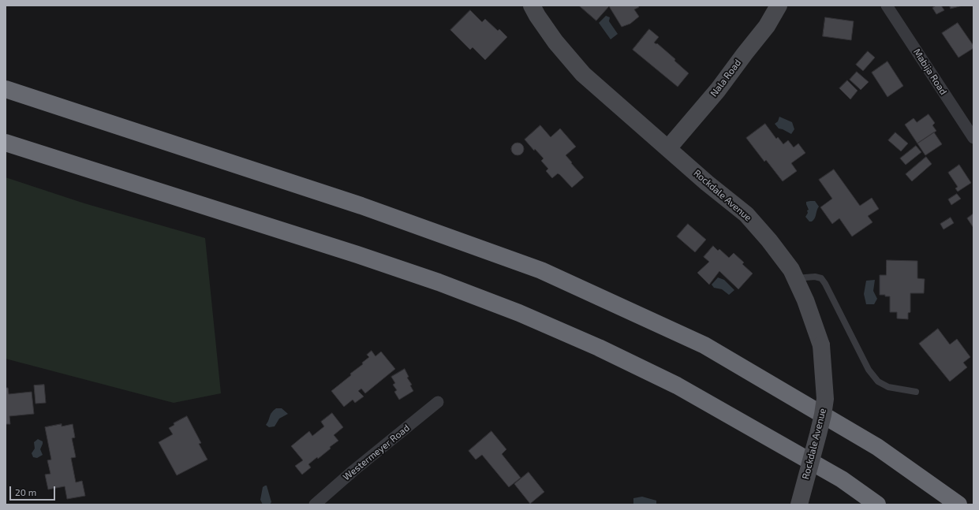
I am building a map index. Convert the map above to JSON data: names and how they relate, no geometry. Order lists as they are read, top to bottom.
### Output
{
  "streets": {
    "street": [
      "Mabija Road",
      "Nala Road",
      "Rockdale Avenue",
      "Westermeyer Road"
    ]
  },
  "crossings": [
    ["Nala Road", "Rockdale Avenue"]
  ],
  "scale_bar": "20 m"
}
